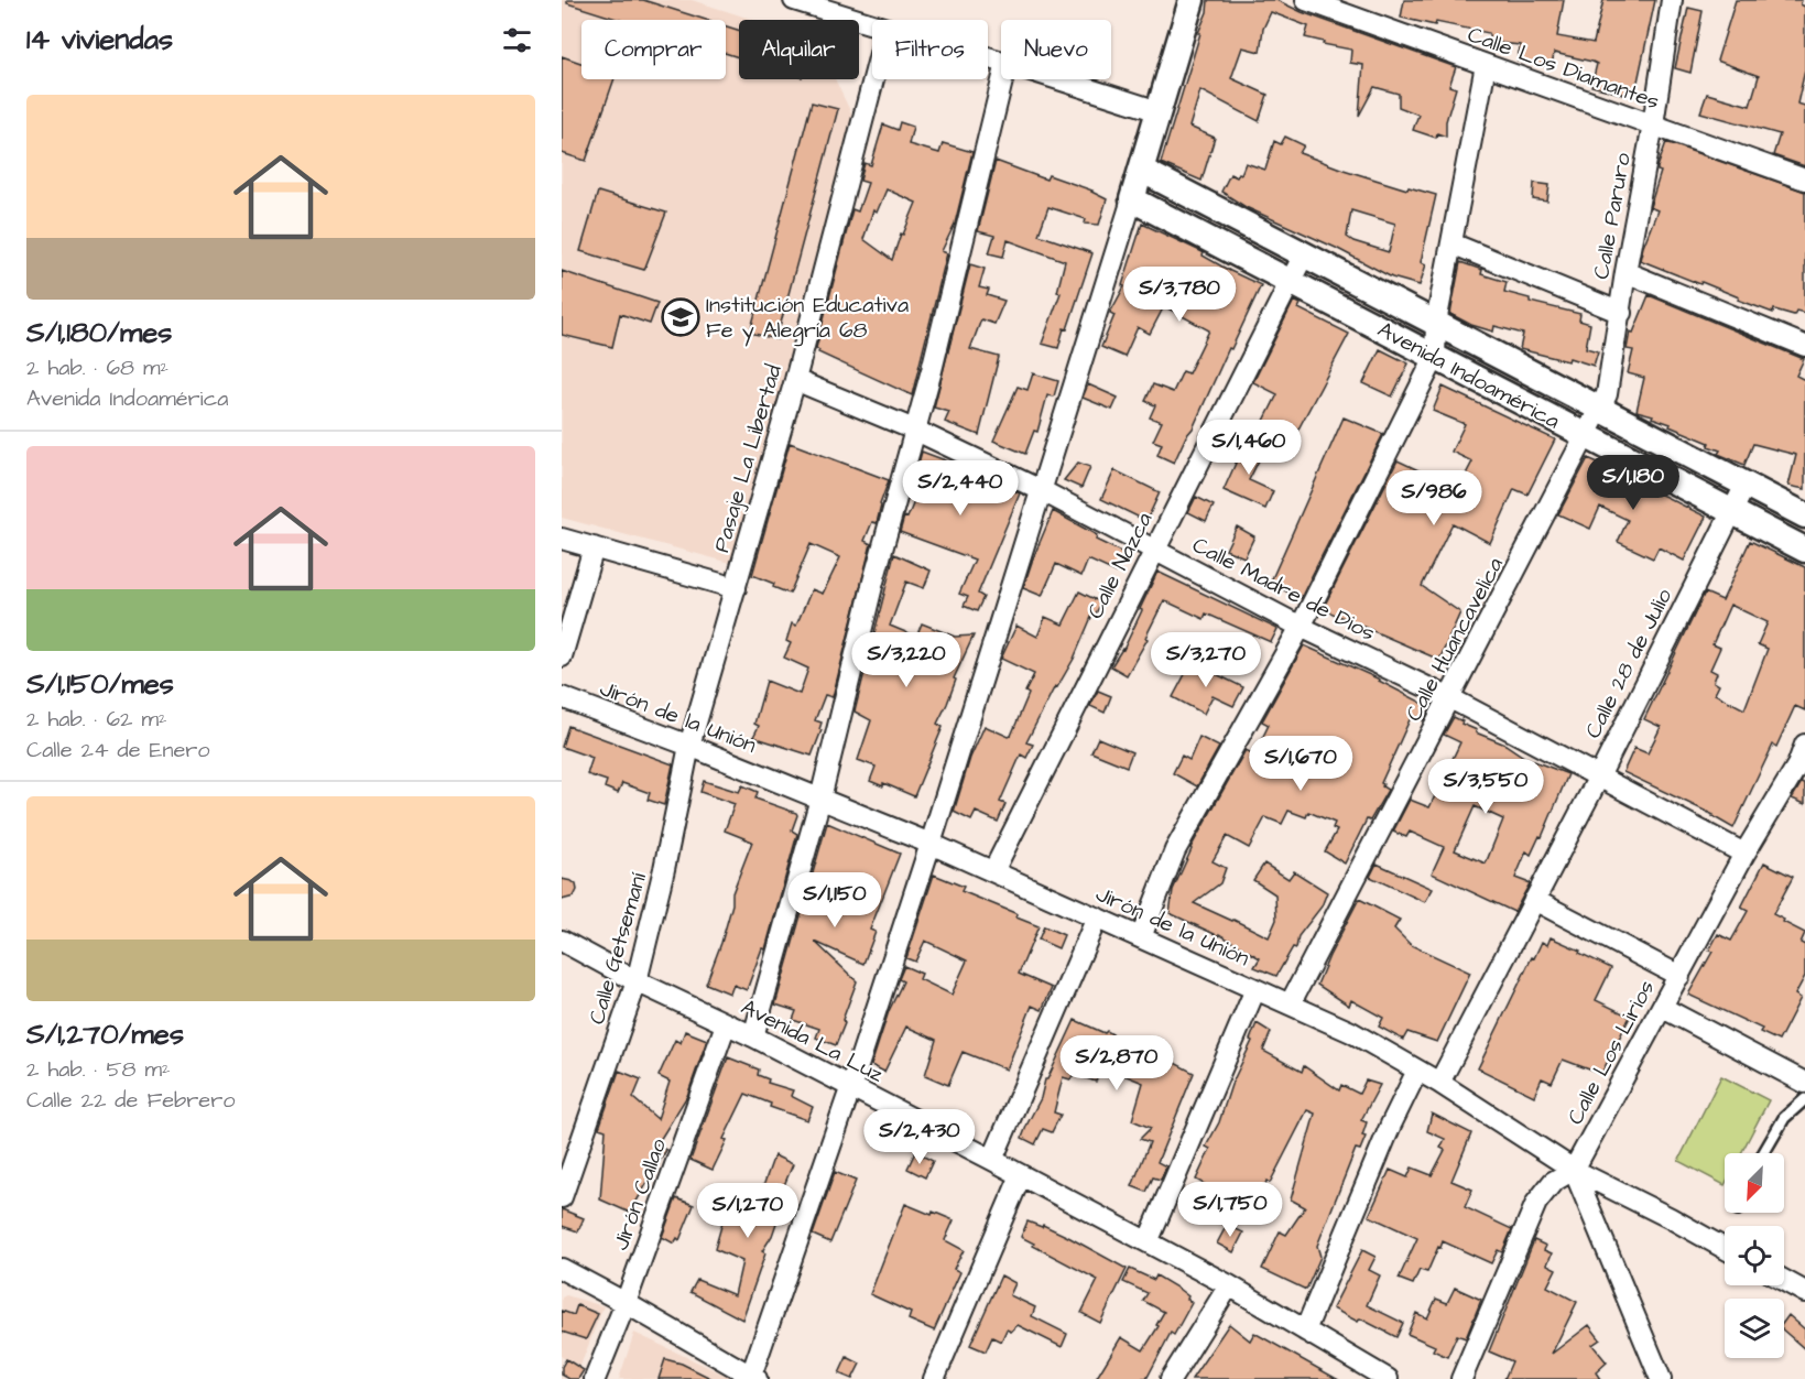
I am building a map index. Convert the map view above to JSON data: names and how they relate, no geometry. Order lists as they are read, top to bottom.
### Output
{
  "streets": {
    "street": [
      "Calle Los Diamantes",
      "Calle Paruro",
      "Avenida Indoamérica",
      "Pasaje La Libertad",
      "Calle Nazca",
      "Calle Madre de Dios",
      "Calle Huancavelica",
      "Calle 28 de Julio",
      "Jirón de la Unión",
      "Calle Getsemaní",
      "Avenida La Luz",
      "Calle Los Lirios",
      "Jirón Callao"
    ]
  },
  "crossings": [
    ["Calle Los Diamantes", "Calle Paruro"],
    ["Calle Paruro", "Avenida Indoamérica"],
    ["Calle Paruro", "Calle Huancavelica"],
    ["Avenida Indoamérica", "Calle Nazca"],
    ["Avenida Indoamérica", "Calle Huancavelica"],
    ["Avenida Indoamérica", "Calle 28 de Julio"],
    ["Pasaje La Libertad", "Calle Madre de Dios"],
    ["Pasaje La Libertad", "Jirón de la Unión"],
    ["Pasaje La Libertad", "Calle Getsemaní"],
    ["Calle Nazca", "Calle Madre de Dios"],
    ["Calle Nazca", "Jirón de la Unión"],
    ["Calle Madre de Dios", "Calle Huancavelica"],
    ["Calle Madre de Dios", "Calle 28 de Julio"],
    ["Calle Madre de Dios", "Calle Los Lirios"],
    ["Calle Huancavelica", "Jirón de la Unión"],
    ["Calle 28 de Julio", "Jirón de la Unión"],
    ["Jirón de la Unión", "Calle Getsemaní"],
    ["Jirón de la Unión", "Calle Los Lirios"],
    ["Calle Getsemaní", "Avenida La Luz"],
    ["Avenida La Luz", "Jirón Callao"]
  ],
  "places": {
    "school or university": ["Institución Educativa Fe y Alegría 68"]
  },
  "north": "bottom left",
  "page": {
    "heading": "14 viviendas",
    "chip": [
      "Comprar",
      "Alquilar",
      "Filtros",
      "Nuevo"
    ],
    "list": [
      {
        "name": "S/1,180/mes",
        "note": "2 hab. · 68 m² · Avenida Indoamérica"
      },
      {
        "name": "S/1,150/mes",
        "note": "2 hab. · 62 m² · Calle 24 de Enero"
      },
      {
        "name": "S/1,270/mes",
        "note": "2 hab. · 58 m² · Calle 22 de Febrero"
      }
    ],
    "price": [
      "S/3,780",
      "S/1,460",
      "S/1,180",
      "S/2,440",
      "S/986",
      "S/3,220",
      "S/3,270",
      "S/1,670",
      "S/3,550",
      "S/1,150",
      "S/2,870",
      "S/2,430",
      "S/1,750",
      "S/1,270"
    ]
  }
}
